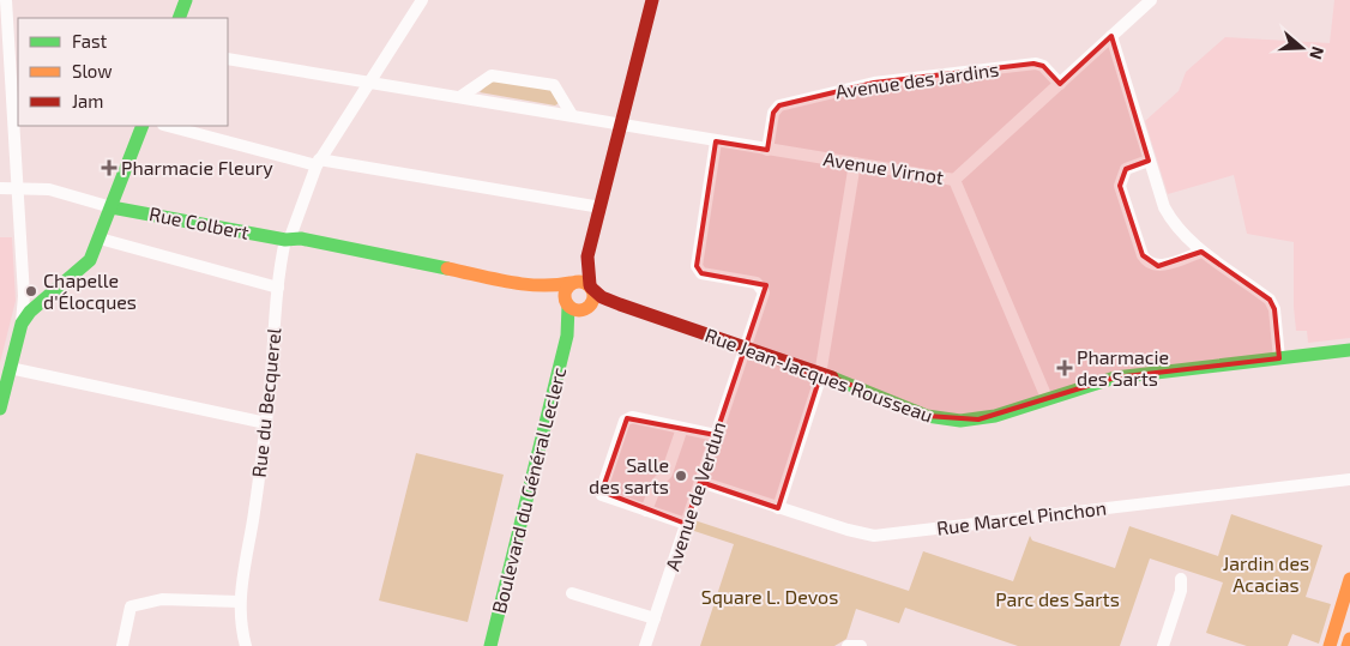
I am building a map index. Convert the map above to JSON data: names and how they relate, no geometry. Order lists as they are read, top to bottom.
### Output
{
  "streets": {
    "street": [
      "Avenue des Jardins",
      "Avenue Virnot",
      "Rue Colbert",
      "Rue Jean-Jacques Rousseau",
      "Rue du Becquerel",
      "Boulevard du Général Leclerc",
      "Avenue de Verdun",
      "Rue Marcel Pinchon"
    ]
  },
  "crossings": [
    ["Avenue des Jardins", "Avenue Virnot"],
    ["Avenue Virnot", "Rue du Becquerel"],
    ["Avenue Virnot", "Avenue de Verdun"],
    ["Rue Colbert", "Rue du Becquerel"],
    ["Rue Jean-Jacques Rousseau", "Boulevard du Général Leclerc"],
    ["Rue Jean-Jacques Rousseau", "Avenue de Verdun"],
    ["Avenue de Verdun", "Rue Marcel Pinchon"]
  ],
  "parks": ["Jardin des Acacias", "Square L. Devos", "Parc des Sarts"],
  "places": {
    "health": ["Pharmacie Fleury", "Pharmacie des Sarts"],
    "other": ["Chapelle d'Élocques", "Salle des sarts"]
  },
  "legend": ["Fast", "Slow", "Jam"],
  "north": "right"
}
